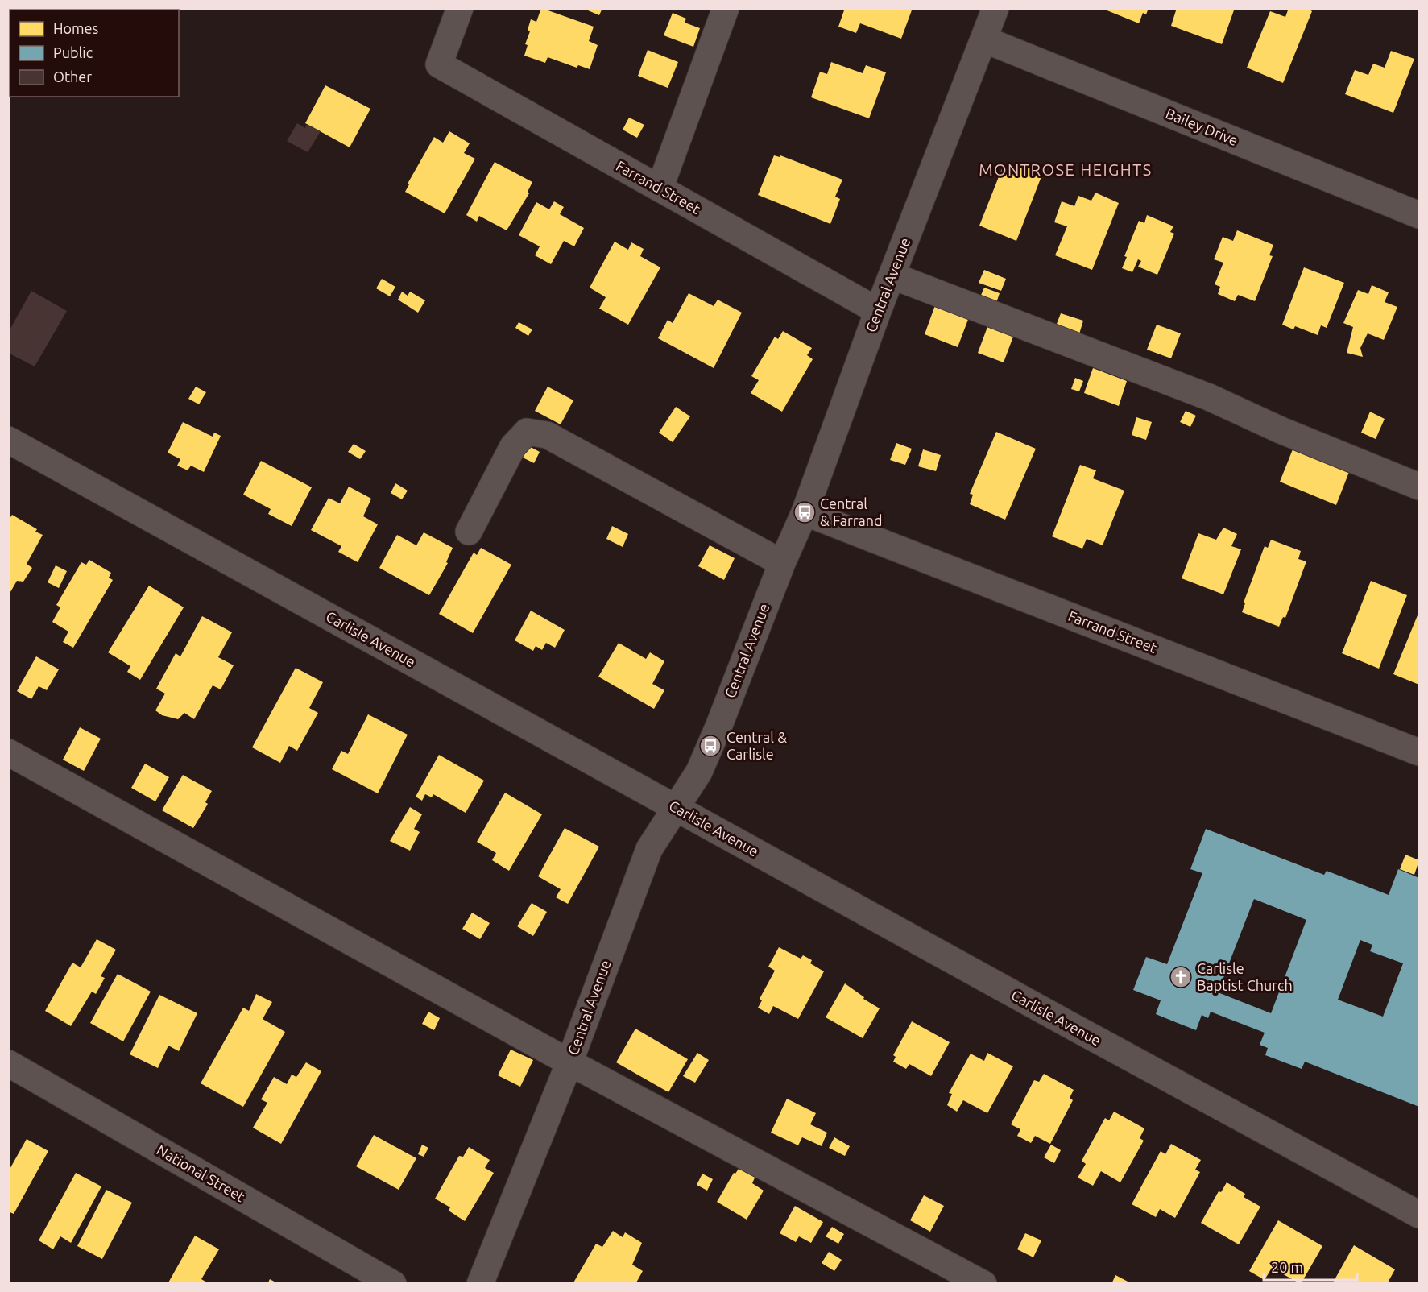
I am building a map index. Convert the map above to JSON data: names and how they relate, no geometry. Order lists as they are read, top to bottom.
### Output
{
  "streets": {
    "street": [
      "Bailey Drive",
      "Farrand Street",
      "Central Avenue",
      "Carlisle Avenue",
      "National Street"
    ]
  },
  "crossings": [
    ["Bailey Drive", "Central Avenue"],
    ["Farrand Street", "Central Avenue"],
    ["Central Avenue", "Carlisle Avenue"]
  ],
  "districts": ["MONTROSE HEIGHTS"],
  "places": {
    "bus stop": ["Central & Farrand", "Central & Carlisle"],
    "church": ["Carlisle Baptist Church"]
  },
  "legend": ["Homes", "Public", "Other"],
  "scale_bar": "20 m"
}
